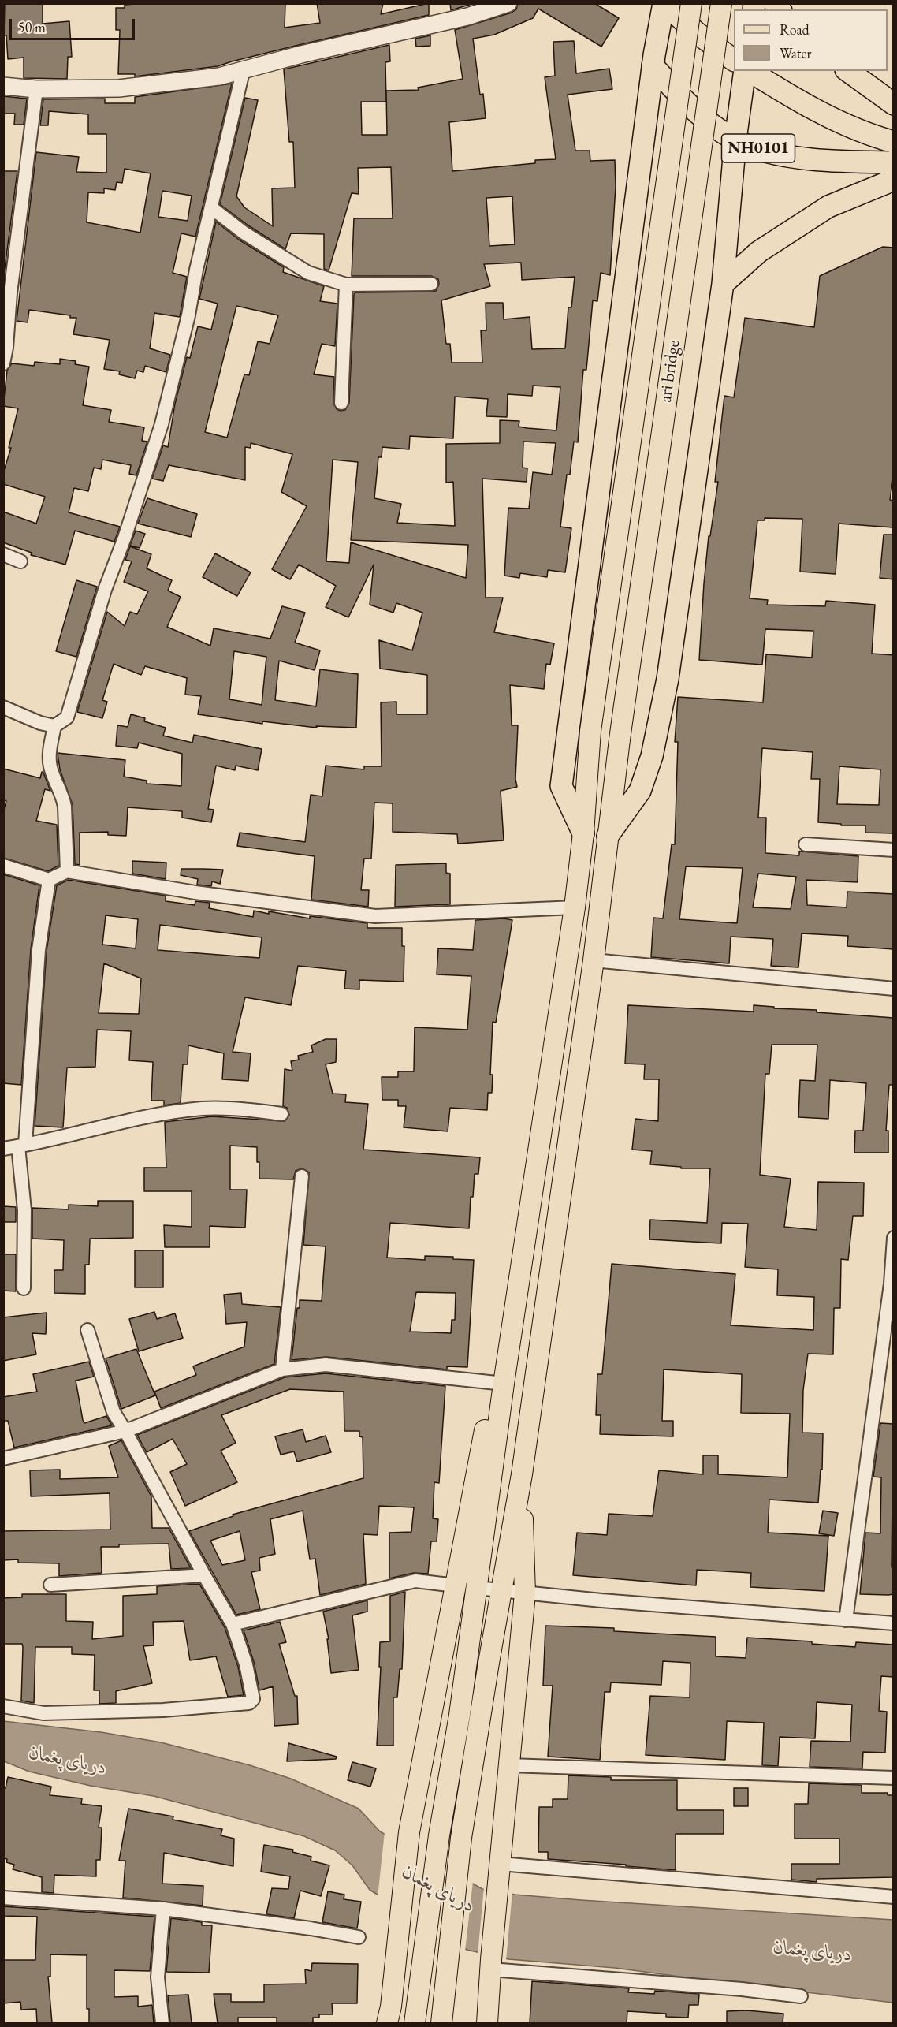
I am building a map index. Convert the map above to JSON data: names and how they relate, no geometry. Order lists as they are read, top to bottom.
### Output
{
  "streets": {
    "highway": ["NH0101"],
    "main road": ["ari bridge"]
  },
  "water": ["دریای پغمان"],
  "legend": ["Road", "Water"],
  "scale_bar": "50 m"
}
